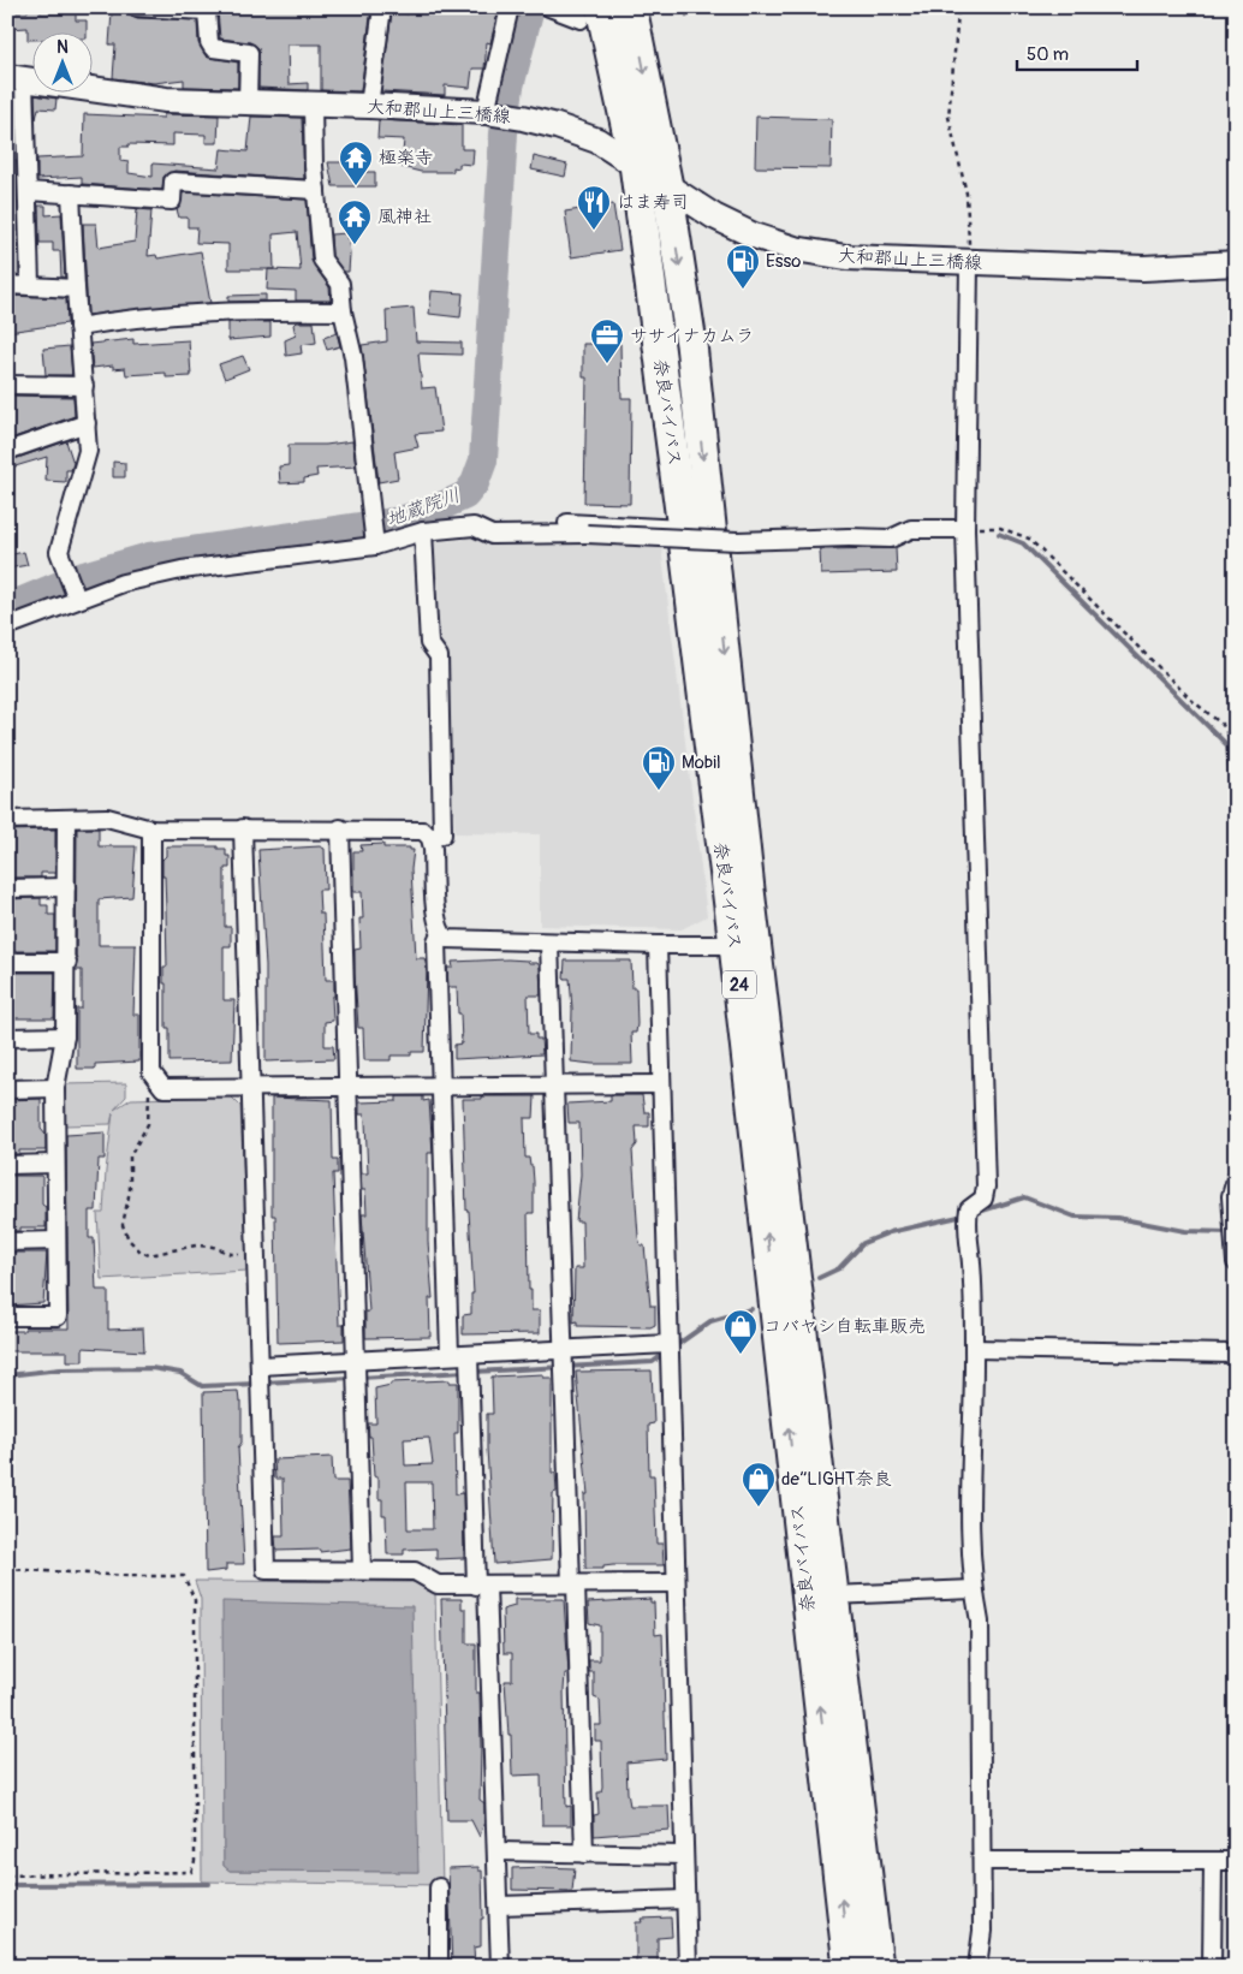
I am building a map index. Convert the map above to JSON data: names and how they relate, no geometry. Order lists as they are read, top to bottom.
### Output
{
  "streets": {
    "highway": ["奈良バイパス", "24"],
    "main road": ["大和郡山上三橋線"]
  },
  "crossings": [
    ["大和郡山上三橋線", "奈良バイパス"]
  ],
  "water": ["地蔵院川"],
  "places": {
    "temple": ["極楽寺", "風神社"],
    "restaurant": ["はま寿司"],
    "fuel station": ["Esso", "Mobil"],
    "office": ["ササイナカムラ"],
    "shop": ["コバヤシ自転車販売", "de”LIGHT奈良"]
  },
  "scale_bar": "50 m",
  "north": "top"
}
